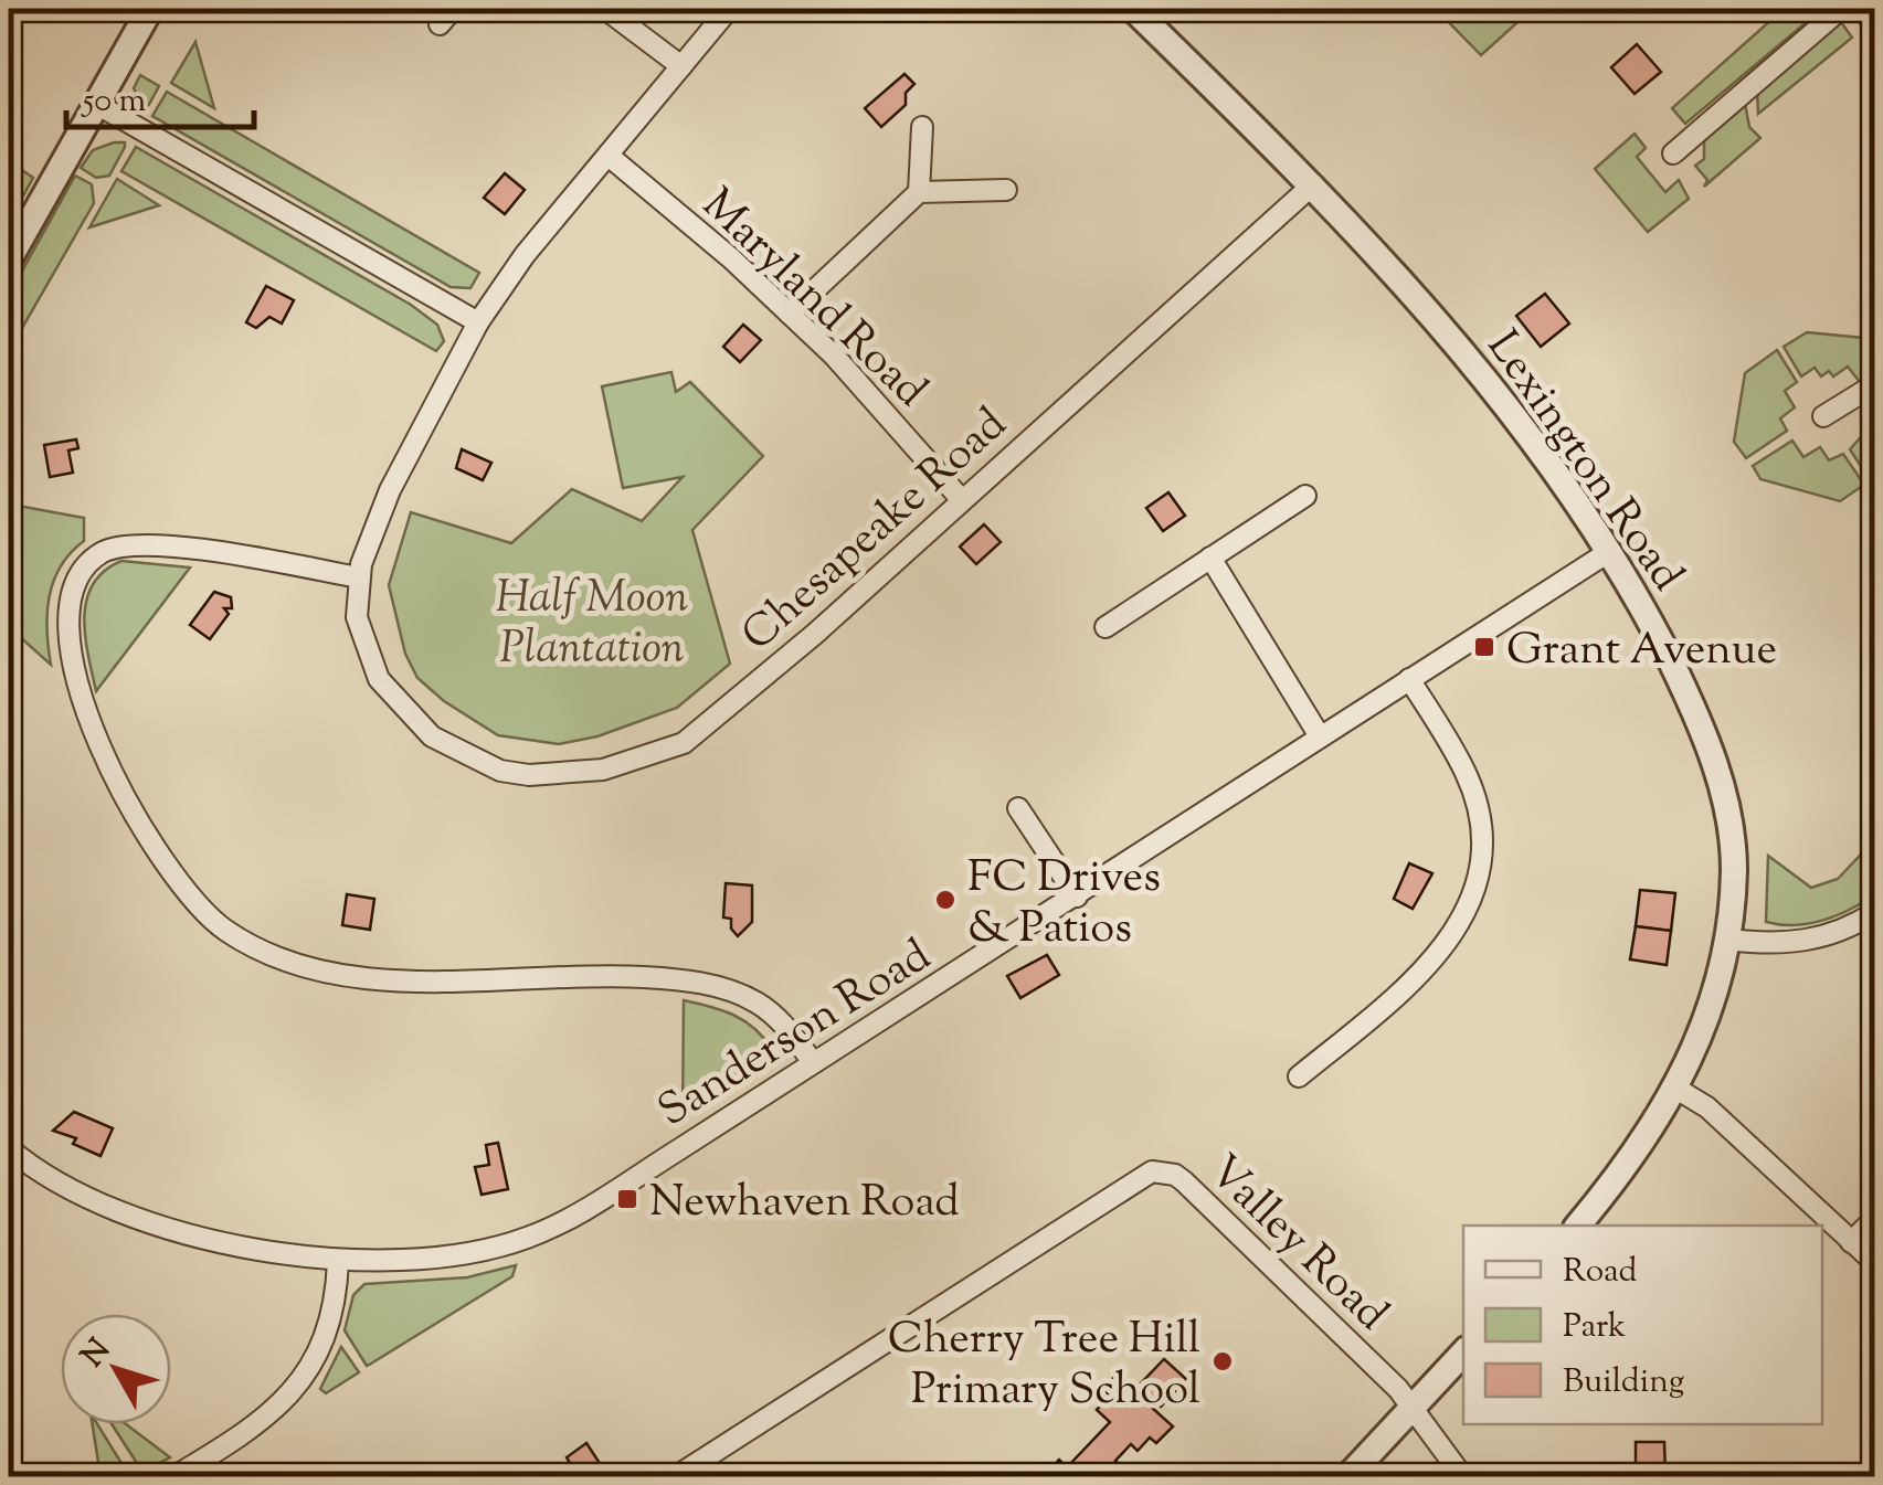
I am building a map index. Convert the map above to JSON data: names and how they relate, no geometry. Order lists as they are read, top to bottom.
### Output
{
  "streets": {
    "street": [
      "Maryland Road",
      "Lexington Road",
      "Chesapeake Road",
      "Sanderson Road",
      "Valley Road"
    ]
  },
  "crossings": [
    ["Maryland Road", "Chesapeake Road"],
    ["Lexington Road", "Chesapeake Road"],
    ["Lexington Road", "Sanderson Road"]
  ],
  "parks": ["Half Moon Plantation"],
  "places": {
    "transit": ["Grant Avenue", "Newhaven Road"],
    "other": ["FC Drives & Patios", "Cherry Tree Hill Primary School"]
  },
  "legend": ["Road", "Park", "Building"],
  "scale_bar": "50 m",
  "north": "top left"
}
